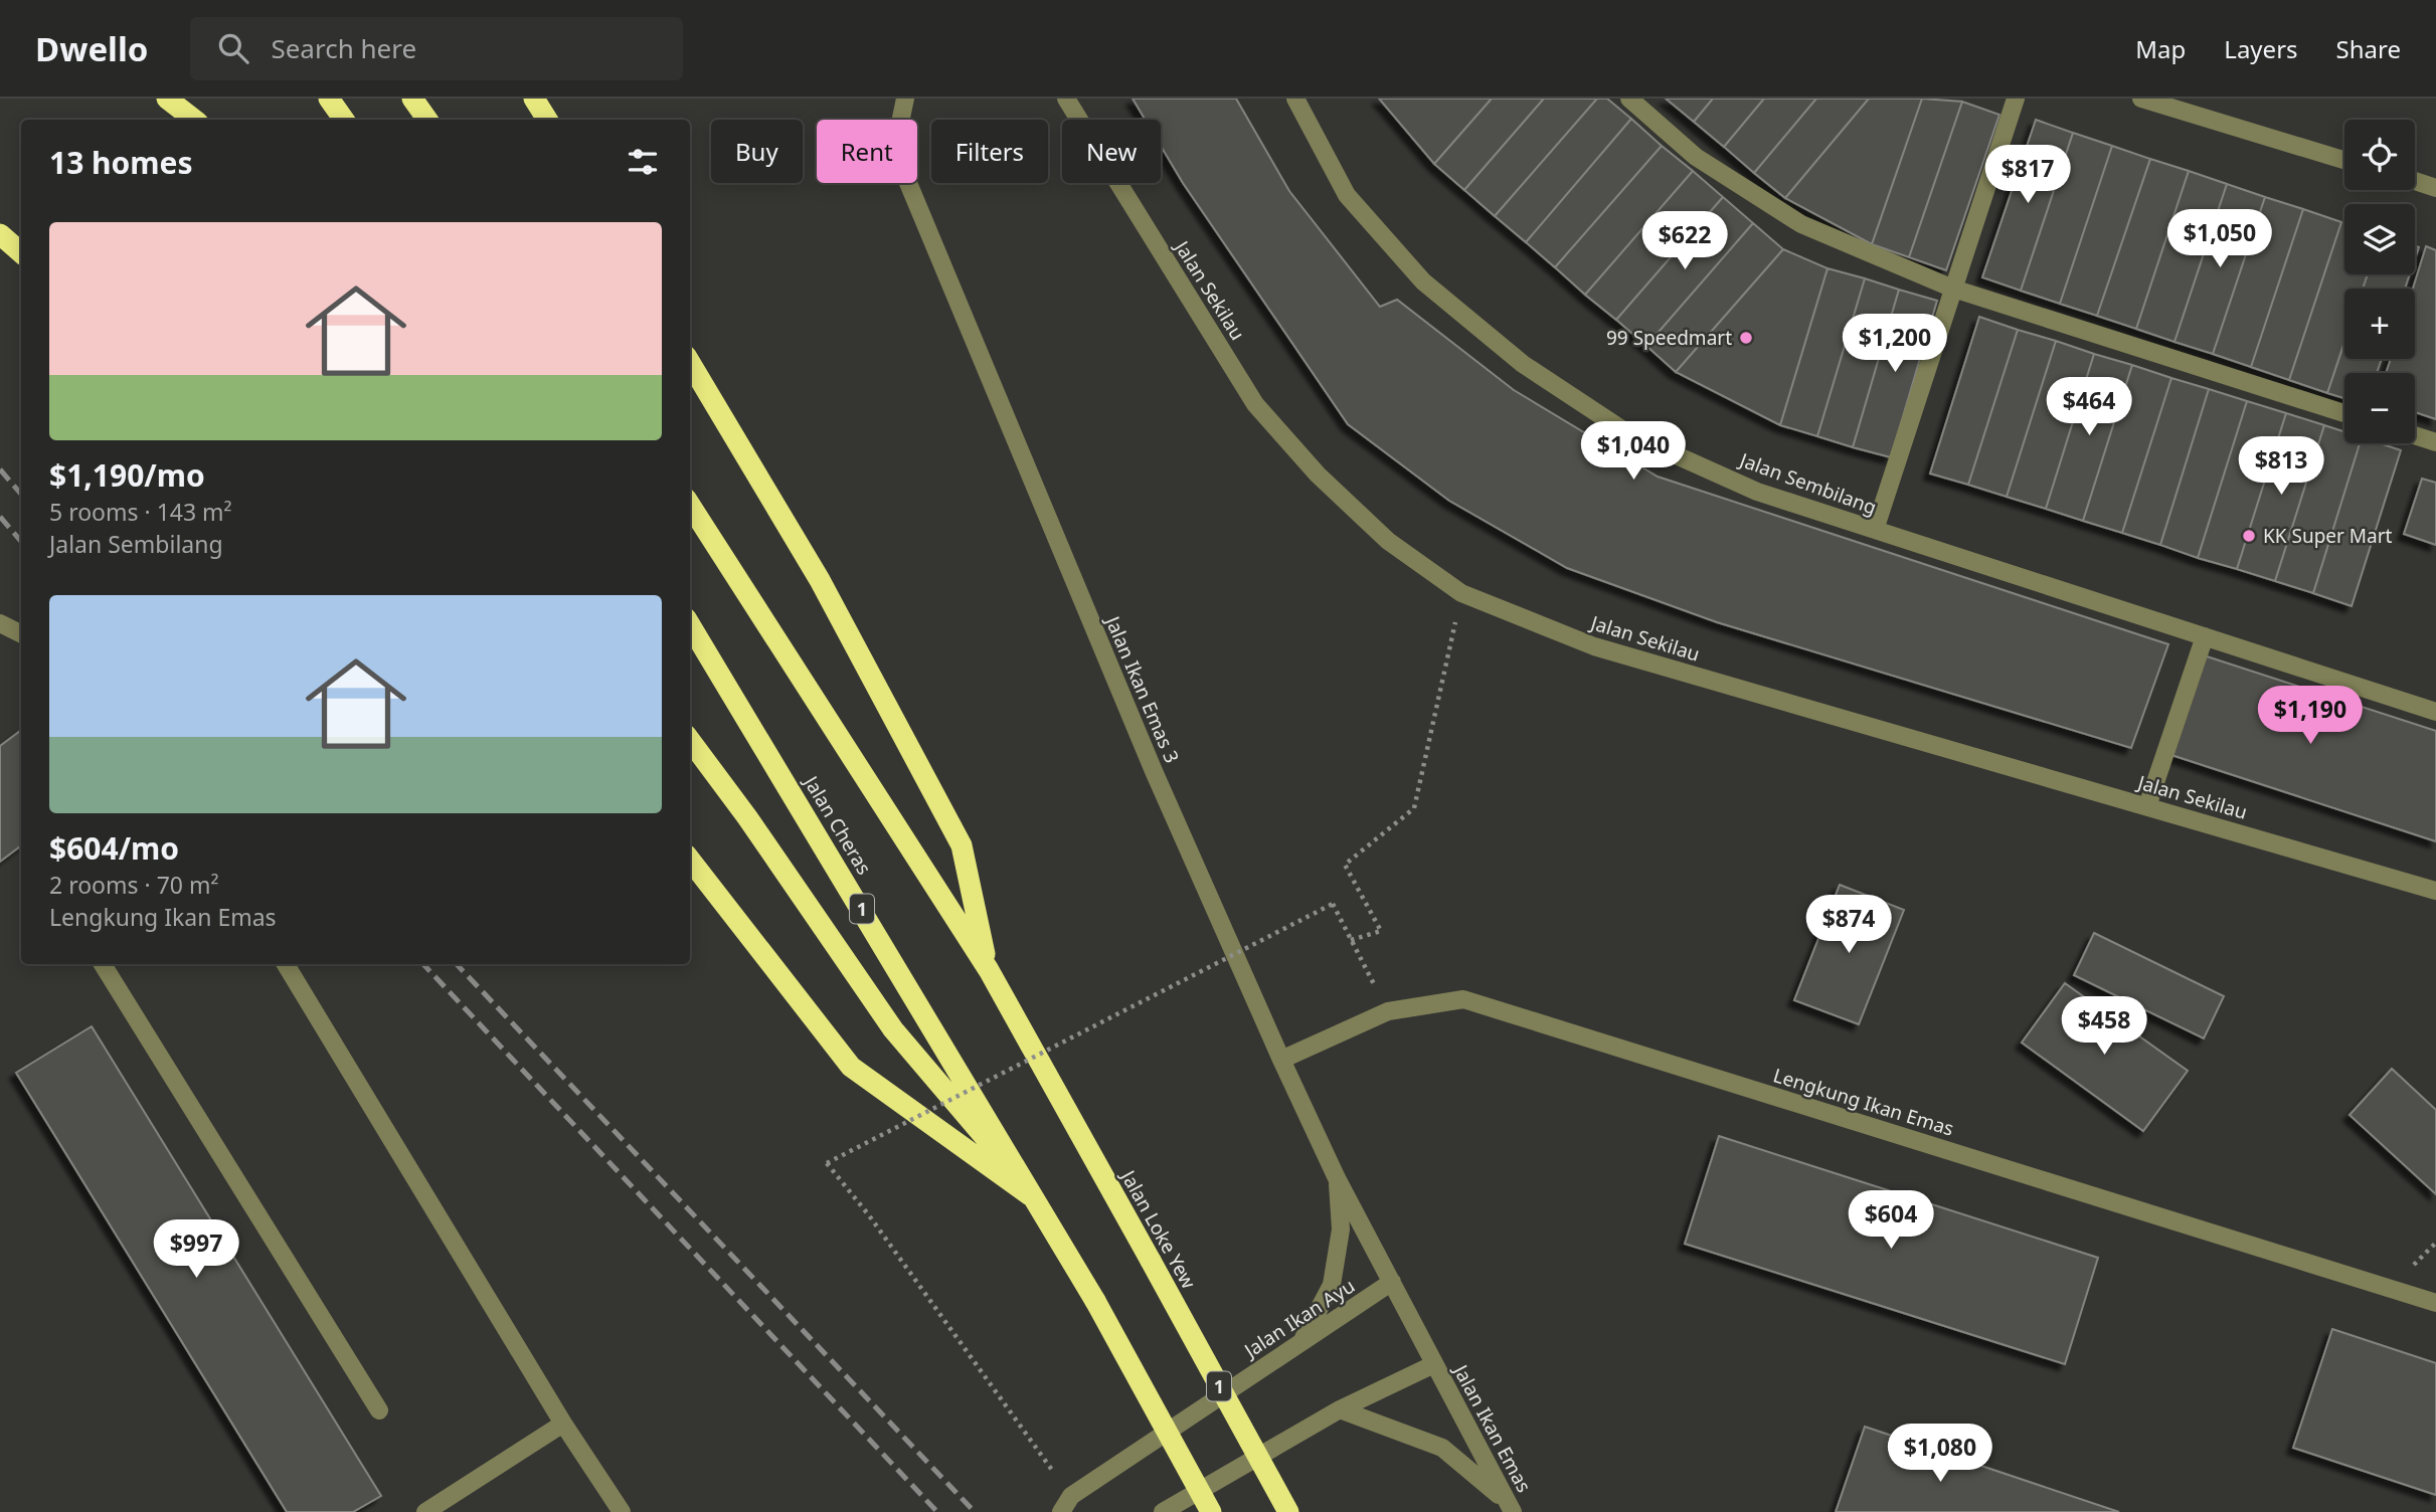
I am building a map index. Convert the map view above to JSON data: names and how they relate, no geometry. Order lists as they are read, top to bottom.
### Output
{
  "streets": {
    "highway": ["Jalan Cheras", "1", "Jalan Loke Yew"],
    "street": [
      "Jalan Sekilau",
      "Jalan Sembilang",
      "Jalan Ikan Emas 3",
      "Lengkung Ikan Emas",
      "Jalan Ikan Ayu",
      "Jalan Ikan Emas"
    ]
  },
  "crossings": [
    ["Jalan Ikan Emas 3", "Lengkung Ikan Emas"],
    ["Jalan Ikan Emas 3", "Jalan Ikan Ayu"],
    ["Jalan Ikan Emas 3", "Jalan Ikan Emas"],
    ["Jalan Cheras", "1"],
    ["1", "Jalan Loke Yew"],
    ["Jalan Ikan Ayu", "Jalan Ikan Emas"]
  ],
  "places": ["99 Speedmart", "KK Super Mart"],
  "page": {
    "header": "Dwello",
    "search": "Search here",
    "nav": ["Map", "Layers", "Share"],
    "map_buttons": ["+", "−"],
    "chip": [
      "Buy",
      "Rent",
      "Filters",
      "New"
    ],
    "heading": "13 homes",
    "price": [
      "$817",
      "$1,050",
      "$622",
      "$1,200",
      "$464",
      "$1,040",
      "$813",
      "$1,190",
      "$874",
      "$458",
      "$604",
      "$997",
      "$1,080"
    ],
    "list": [
      {
        "name": "$1,190/mo",
        "note": "5 rooms · 143 m² · Jalan Sembilang"
      },
      {
        "name": "$604/mo",
        "note": "2 rooms · 70 m² · Lengkung Ikan Emas"
      }
    ]
  }
}
